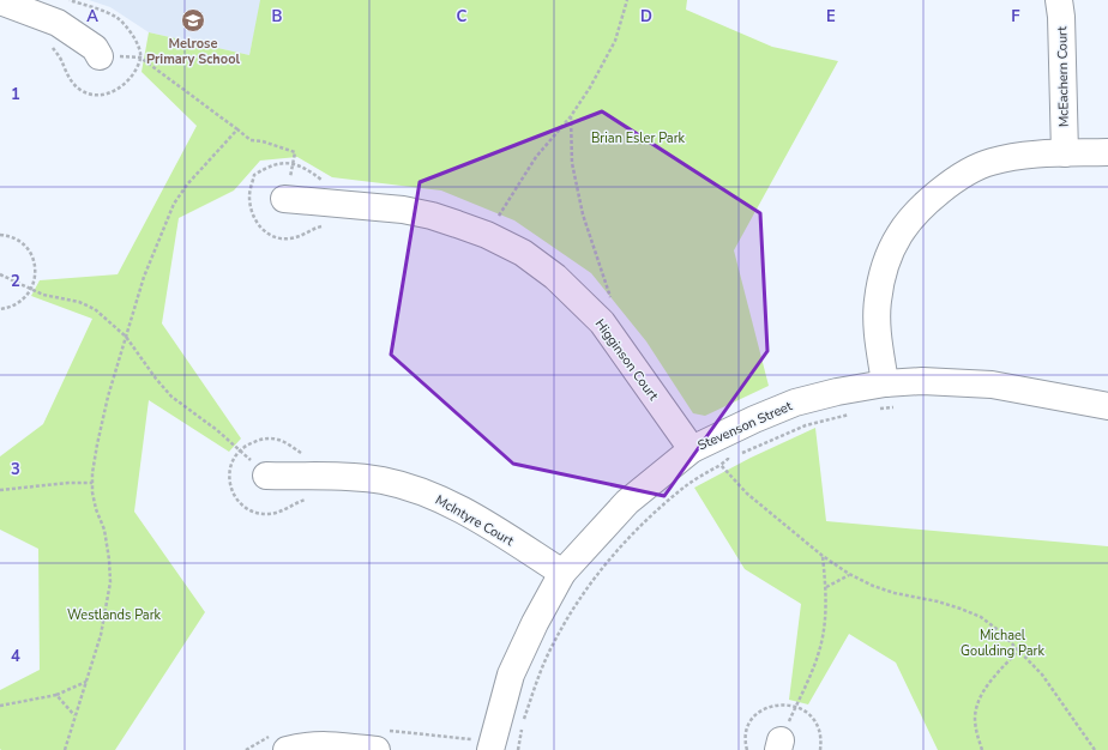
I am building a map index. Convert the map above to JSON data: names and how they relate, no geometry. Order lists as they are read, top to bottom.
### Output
{
  "streets": {
    "street": [
      "McEachern Court",
      "Higginson Court",
      "Stevenson Street",
      "McIntyre Court"
    ]
  },
  "crossings": [
    ["Higginson Court", "Stevenson Street"],
    ["Stevenson Street", "McIntyre Court"]
  ],
  "parks": ["Brian Esler Park", "Westlands Park", "Michael Goulding Park"],
  "places": {
    "school or university": ["Melrose Primary School"]
  },
  "grid": {
    "columns": [
      "A",
      "B",
      "C",
      "D",
      "E",
      "F"
    ],
    "rows": [
      "1",
      "2",
      "3",
      "4"
    ]
  }
}
